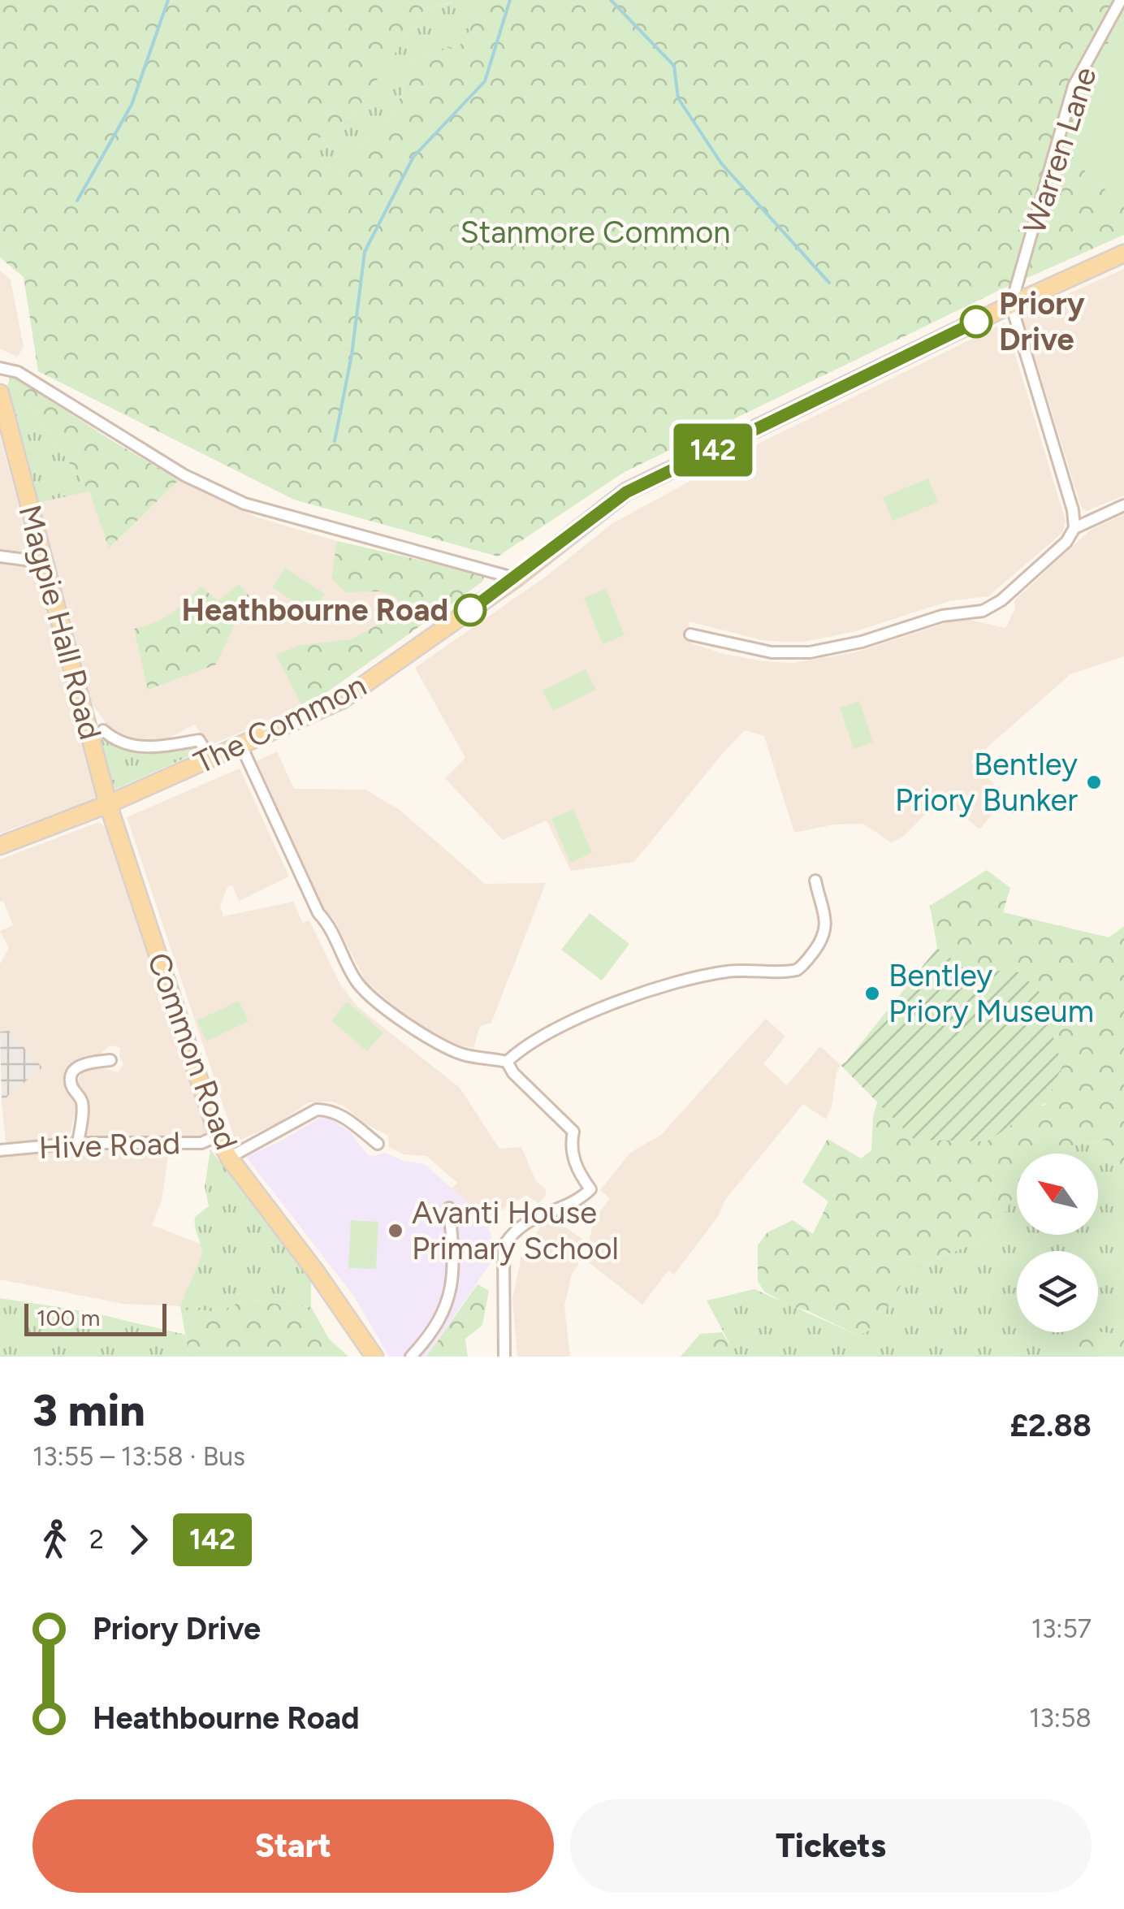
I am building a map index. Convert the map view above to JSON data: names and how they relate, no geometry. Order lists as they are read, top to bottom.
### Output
{
  "streets": {
    "main road": ["Magpie Hall Road", "The Common", "Common Road"],
    "street": ["Warren Lane", "Hive Road"]
  },
  "crossings": [
    ["Warren Lane", "The Common"],
    ["Magpie Hall Road", "The Common"],
    ["Magpie Hall Road", "Common Road"],
    ["The Common", "Common Road"],
    ["Common Road", "Hive Road"]
  ],
  "parks": ["Stanmore Common"],
  "places": [
    "Priory Drive",
    "Heathbourne Road",
    "Bentley Priory Bunker",
    "Bentley Priory Museum",
    "Avanti House Primary School"
  ],
  "lines": ["bus line 142"],
  "scale_bar": "100 m",
  "north": "top left",
  "page": {
    "on_map": "142",
    "scale": "100 m",
    "heading": ["3 min", "13:55 – 13:58 · Bus", "£2.88"],
    "legs": ["2", "142"],
    "list": [
      {
        "name": "Priory Drive",
        "value": "13:57"
      },
      {
        "name": "Heathbourne Road",
        "value": "13:58"
      }
    ],
    "buttons": ["Start", "Tickets"]
  }
}
